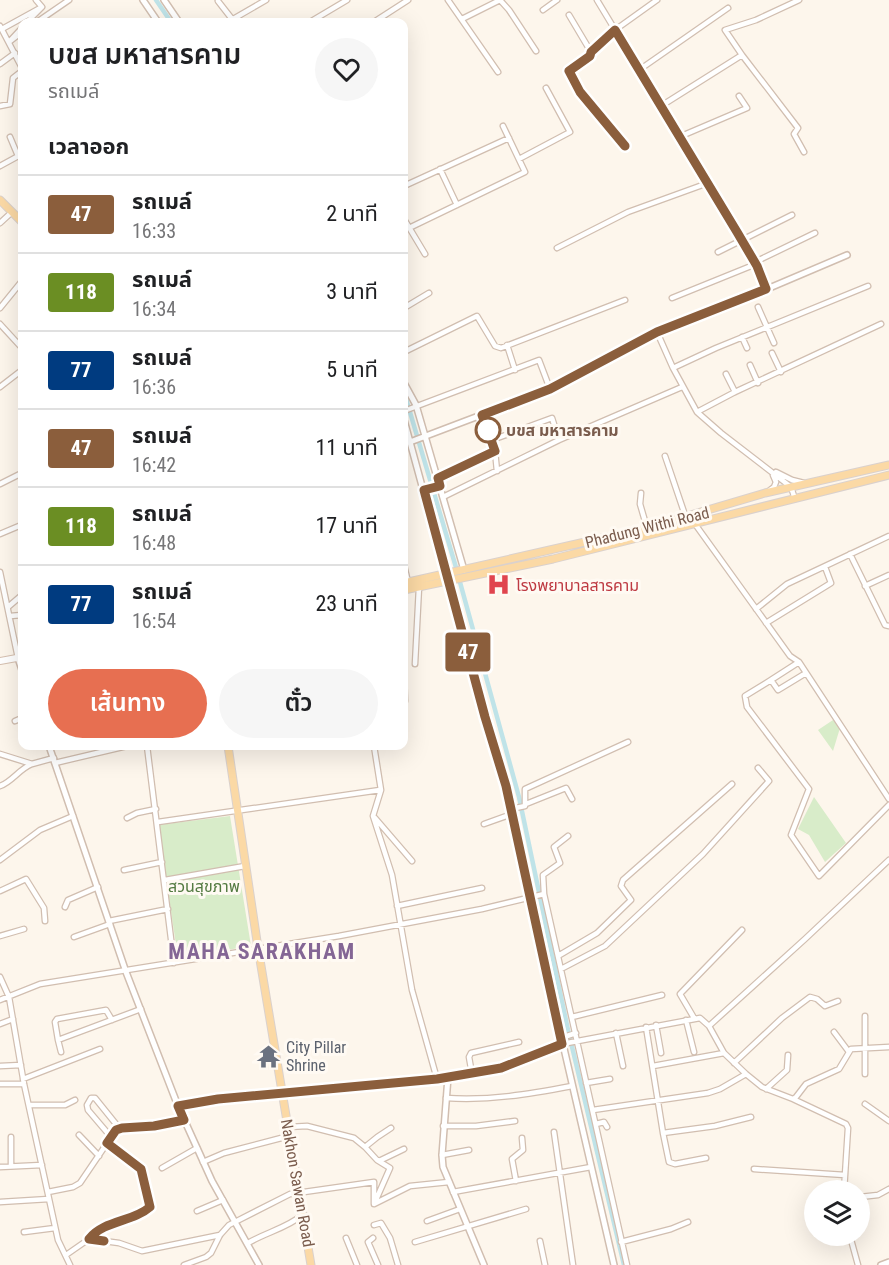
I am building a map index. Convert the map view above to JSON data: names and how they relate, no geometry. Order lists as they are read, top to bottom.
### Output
{
  "streets": {
    "main road": ["Phadung Withi Road", "Nakhon Sawan Road"]
  },
  "districts": ["MAHA SARAKHAM"],
  "parks": ["สวนสุขภาพ"],
  "places": {
    "other": ["บขส มหาสารคาม"],
    "hospital": ["โรงพยาบาลสารคาม"],
    "temple": ["City Pillar Shrine"]
  },
  "lines": ["bus line 47"],
  "page": {
    "on_map": "47",
    "heading": [
      ["บขส มหาสารคาม", "รถเมล์"],
      "เวลาออก"
    ],
    "list": [
      {
        "mark": "47",
        "name": "รถเมล์",
        "note": "16:33",
        "value": "2 นาที"
      },
      {
        "mark": "118",
        "name": "รถเมล์",
        "note": "16:34",
        "value": "3 นาที"
      },
      {
        "mark": "77",
        "name": "รถเมล์",
        "note": "16:36",
        "value": "5 นาที"
      },
      {
        "mark": "47",
        "name": "รถเมล์",
        "note": "16:42",
        "value": "11 นาที"
      },
      {
        "mark": "118",
        "name": "รถเมล์",
        "note": "16:48",
        "value": "17 นาที"
      },
      {
        "mark": "77",
        "name": "รถเมล์",
        "note": "16:54",
        "value": "23 นาที"
      }
    ],
    "buttons": ["เส้นทาง", "ตั๋ว"]
  }
}
